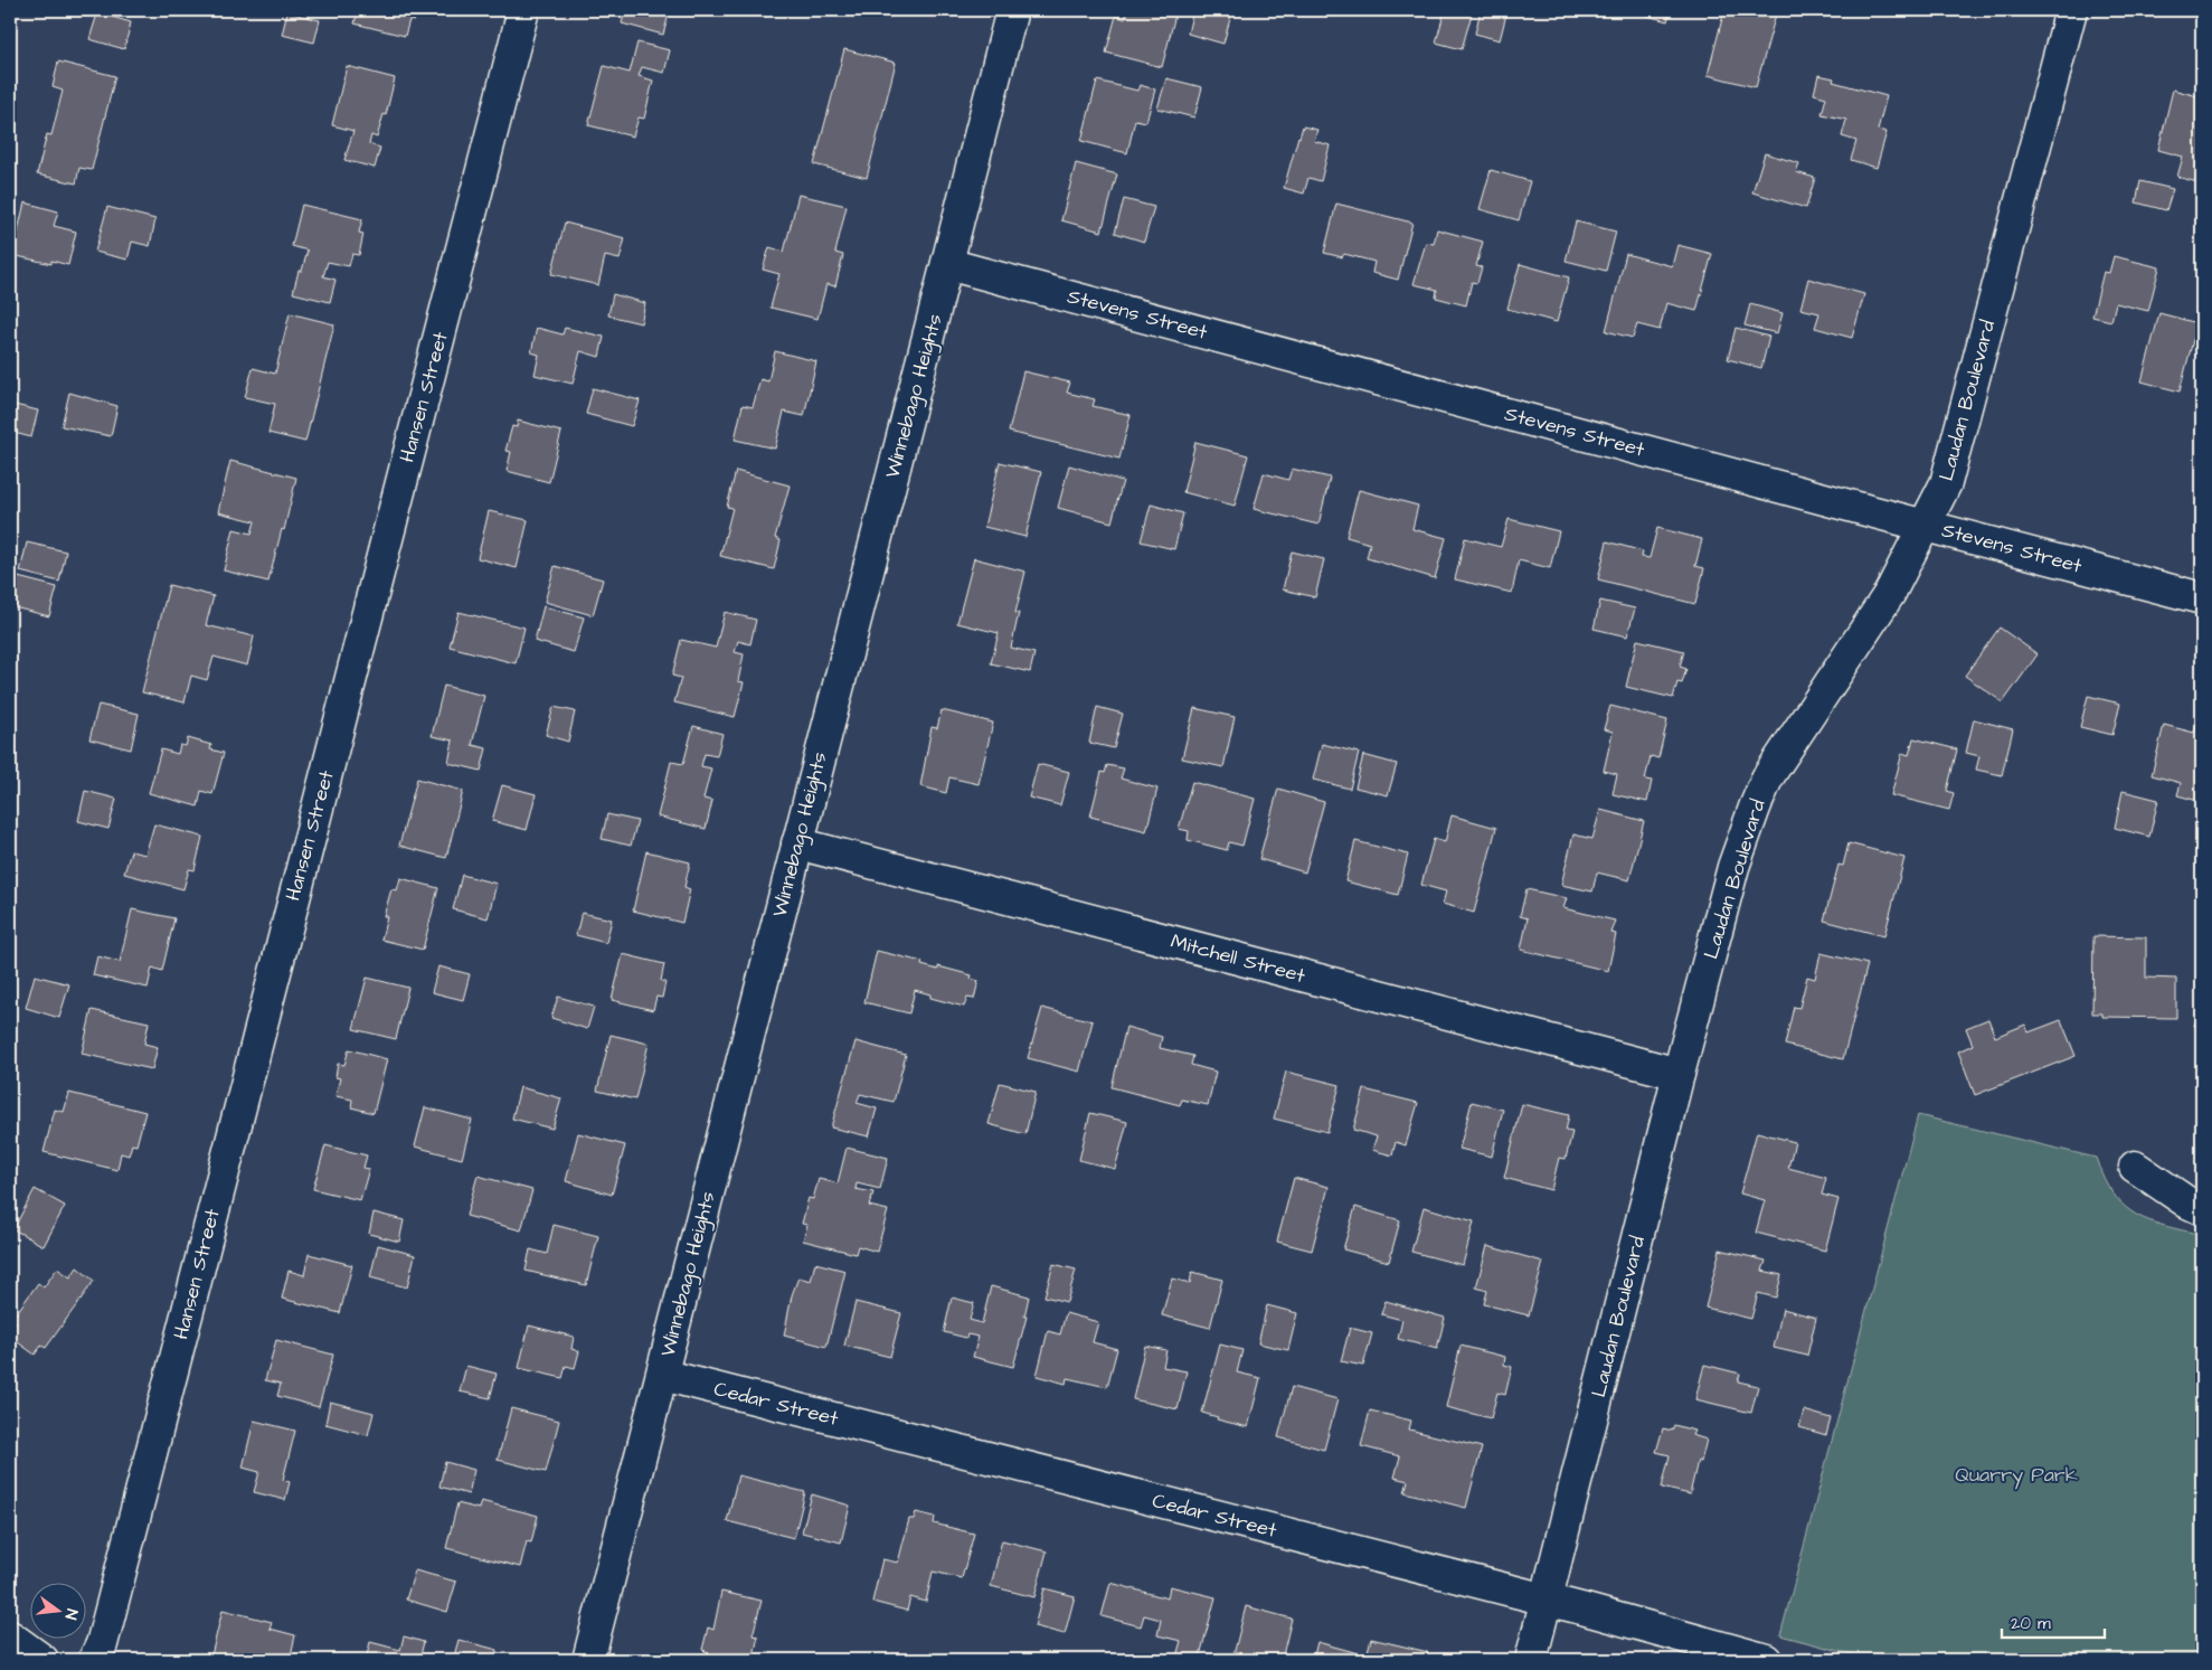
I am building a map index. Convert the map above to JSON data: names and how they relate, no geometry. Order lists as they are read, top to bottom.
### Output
{
  "streets": {
    "street": [
      "Stevens Street",
      "Winnebago Heights",
      "Hansen Street",
      "Laudan Boulevard",
      "Mitchell Street",
      "Cedar Street"
    ]
  },
  "crossings": [
    ["Stevens Street", "Winnebago Heights"],
    ["Stevens Street", "Laudan Boulevard"],
    ["Winnebago Heights", "Mitchell Street"],
    ["Winnebago Heights", "Cedar Street"],
    ["Laudan Boulevard", "Mitchell Street"],
    ["Laudan Boulevard", "Cedar Street"]
  ],
  "parks": ["Quarry Park"],
  "scale_bar": "20 m",
  "north": "right"
}
